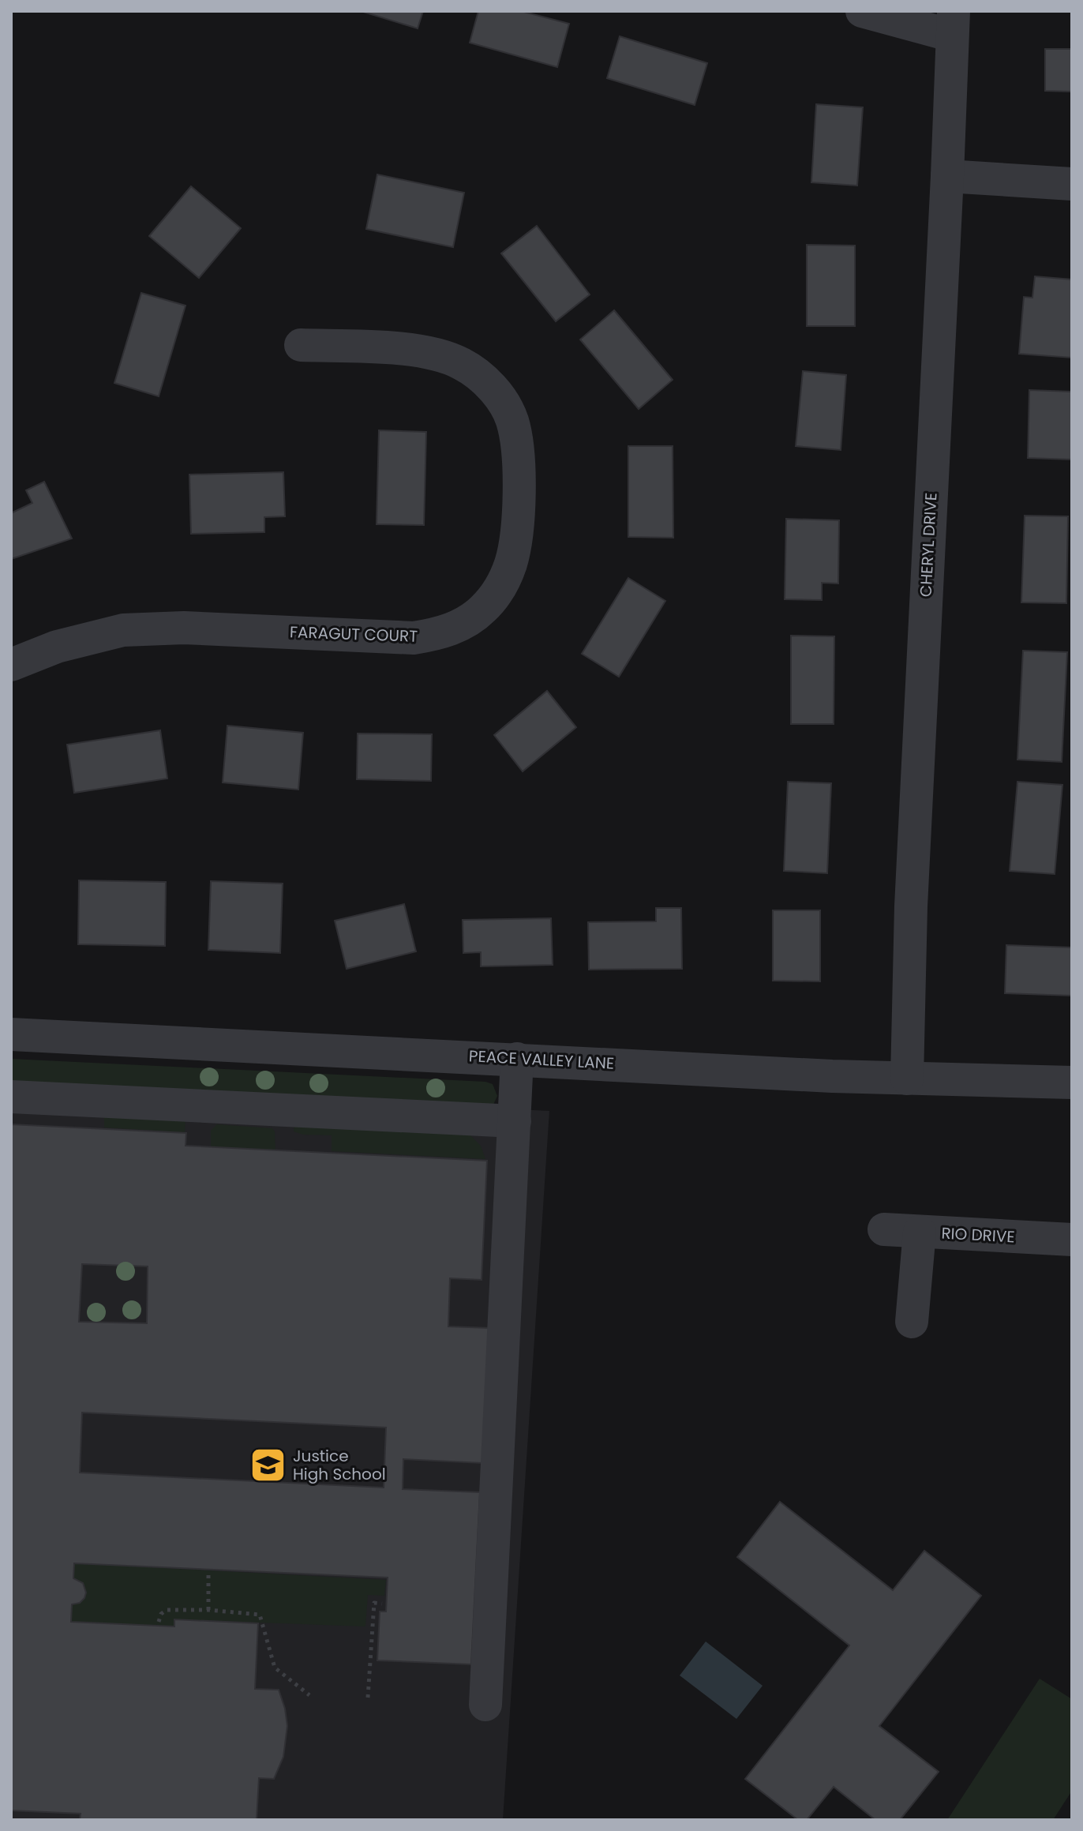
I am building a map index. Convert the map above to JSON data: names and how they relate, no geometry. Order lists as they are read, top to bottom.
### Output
{
  "streets": {
    "street": [
      "CHERYL DRIVE",
      "FARAGUT COURT",
      "PEACE VALLEY LANE",
      "RIO DRIVE"
    ]
  },
  "crossings": [
    ["CHERYL DRIVE", "PEACE VALLEY LANE"]
  ],
  "places": {
    "school or university": ["Justice High School"]
  }
}
